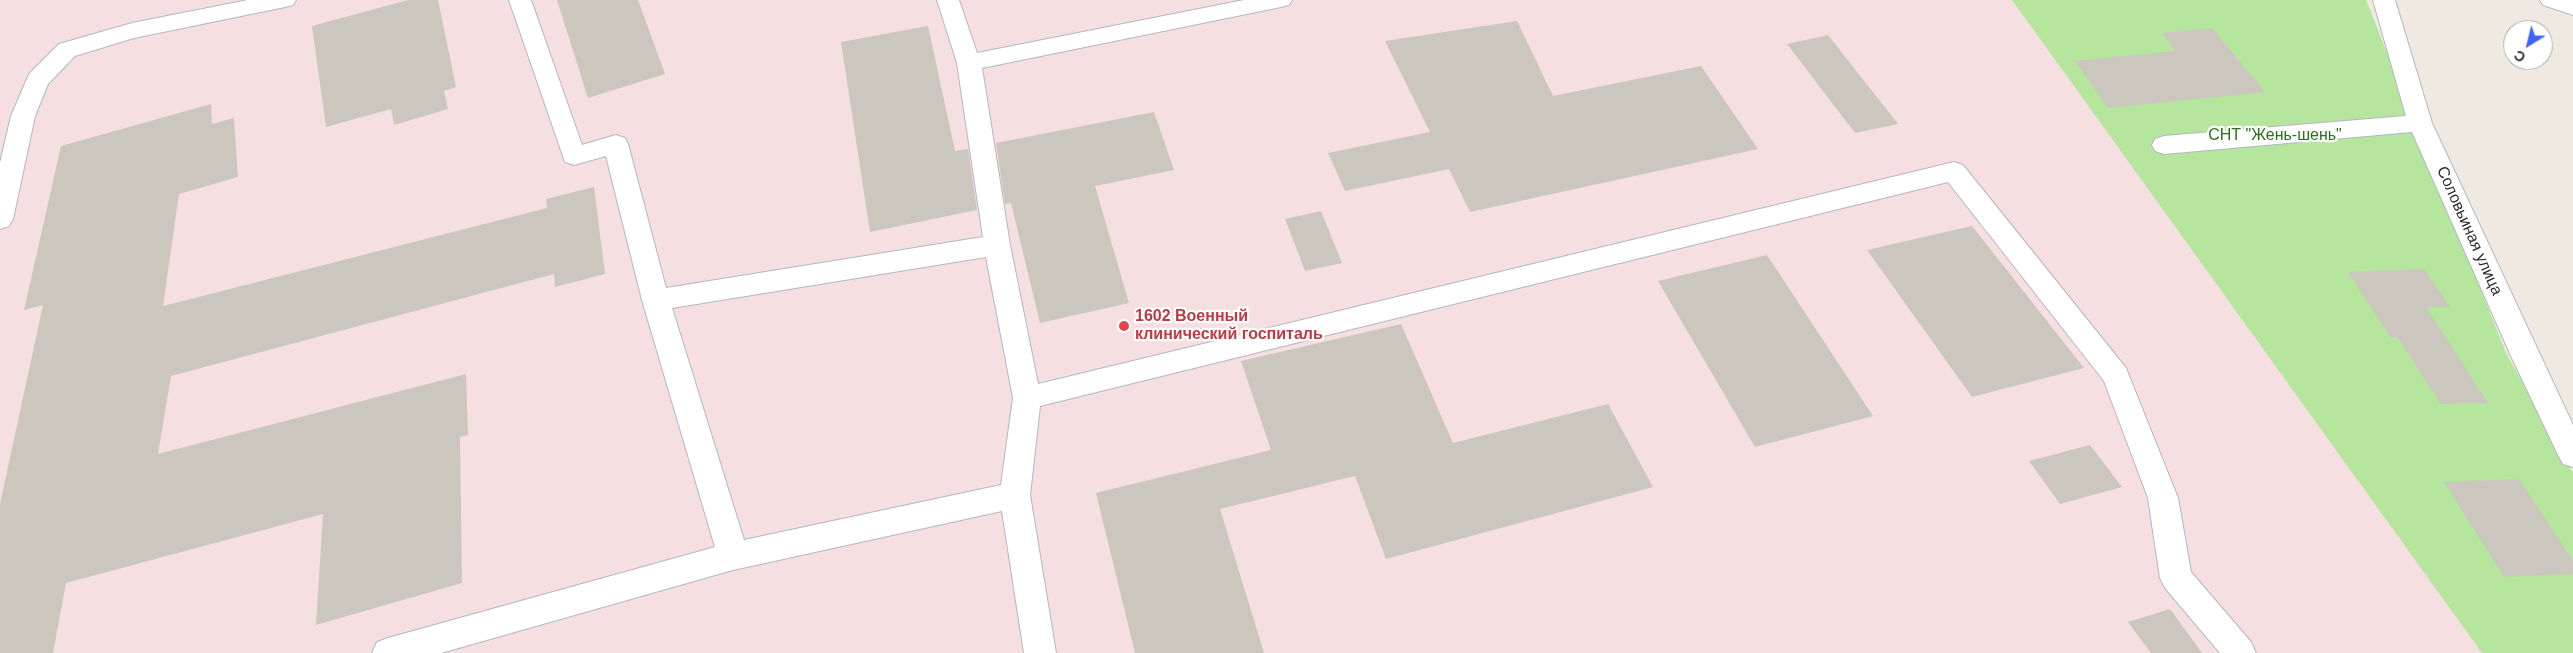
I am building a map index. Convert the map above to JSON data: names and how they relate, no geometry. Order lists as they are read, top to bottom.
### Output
{
  "streets": {
    "lane": ["Соловьиная улица"]
  },
  "parks": ["СНТ \"Жень-шень\""],
  "places": ["1602 Военный клинический госпиталь"],
  "north": "bottom left"
}
